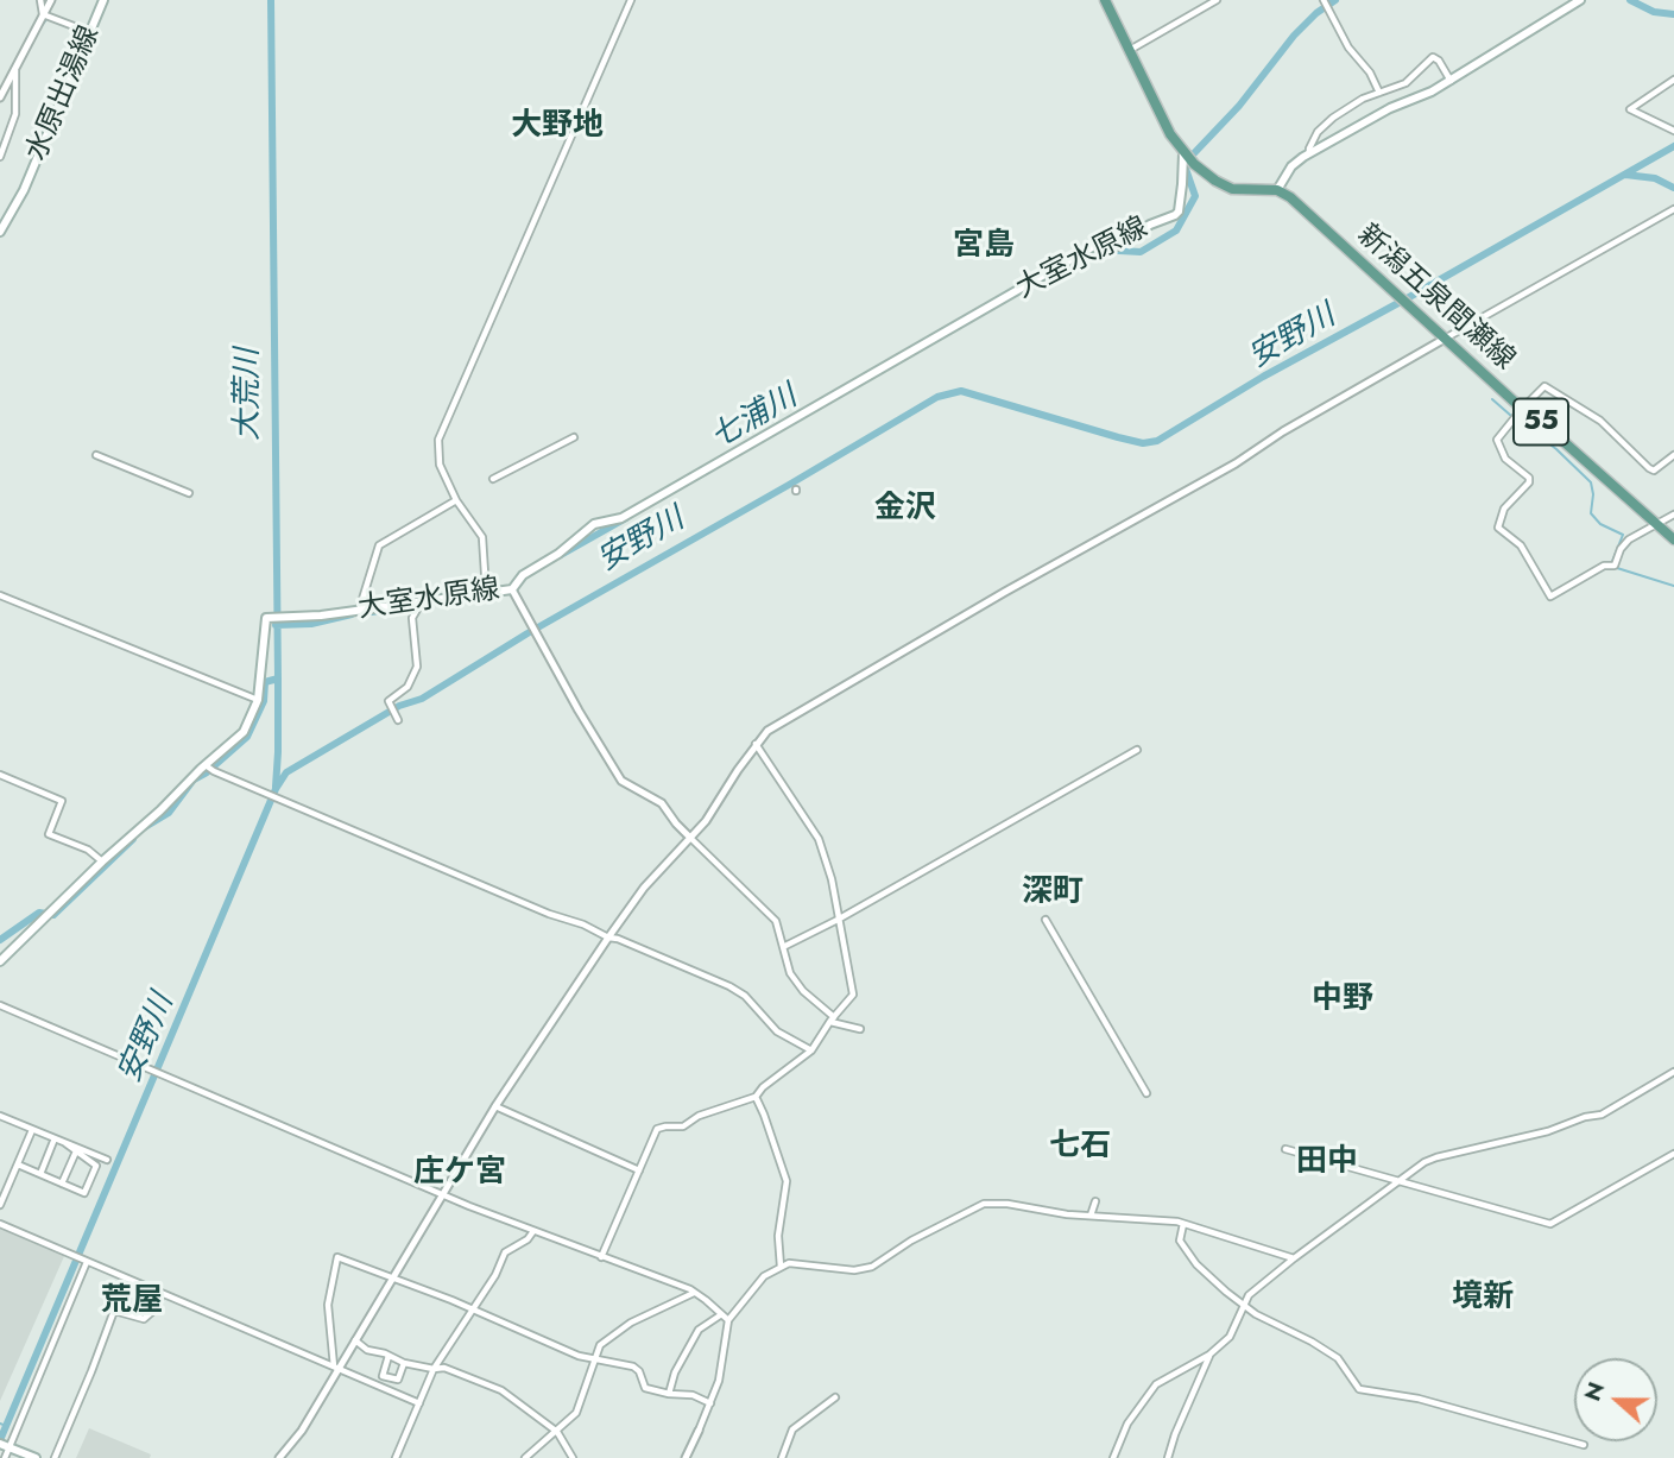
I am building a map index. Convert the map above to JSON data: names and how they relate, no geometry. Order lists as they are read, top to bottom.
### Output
{
  "streets": {
    "main road": [
      "水原出湯線",
      "大室水原線",
      "新潟五泉間瀬線",
      "55"
    ]
  },
  "districts": [
    "大野地",
    "宮島",
    "金沢",
    "深町",
    "中野",
    "七石",
    "田中",
    "庄ケ宮",
    "境新",
    "荒屋"
  ],
  "water": ["安野川", "大荒川", "七浦川"],
  "north": "left"
}
